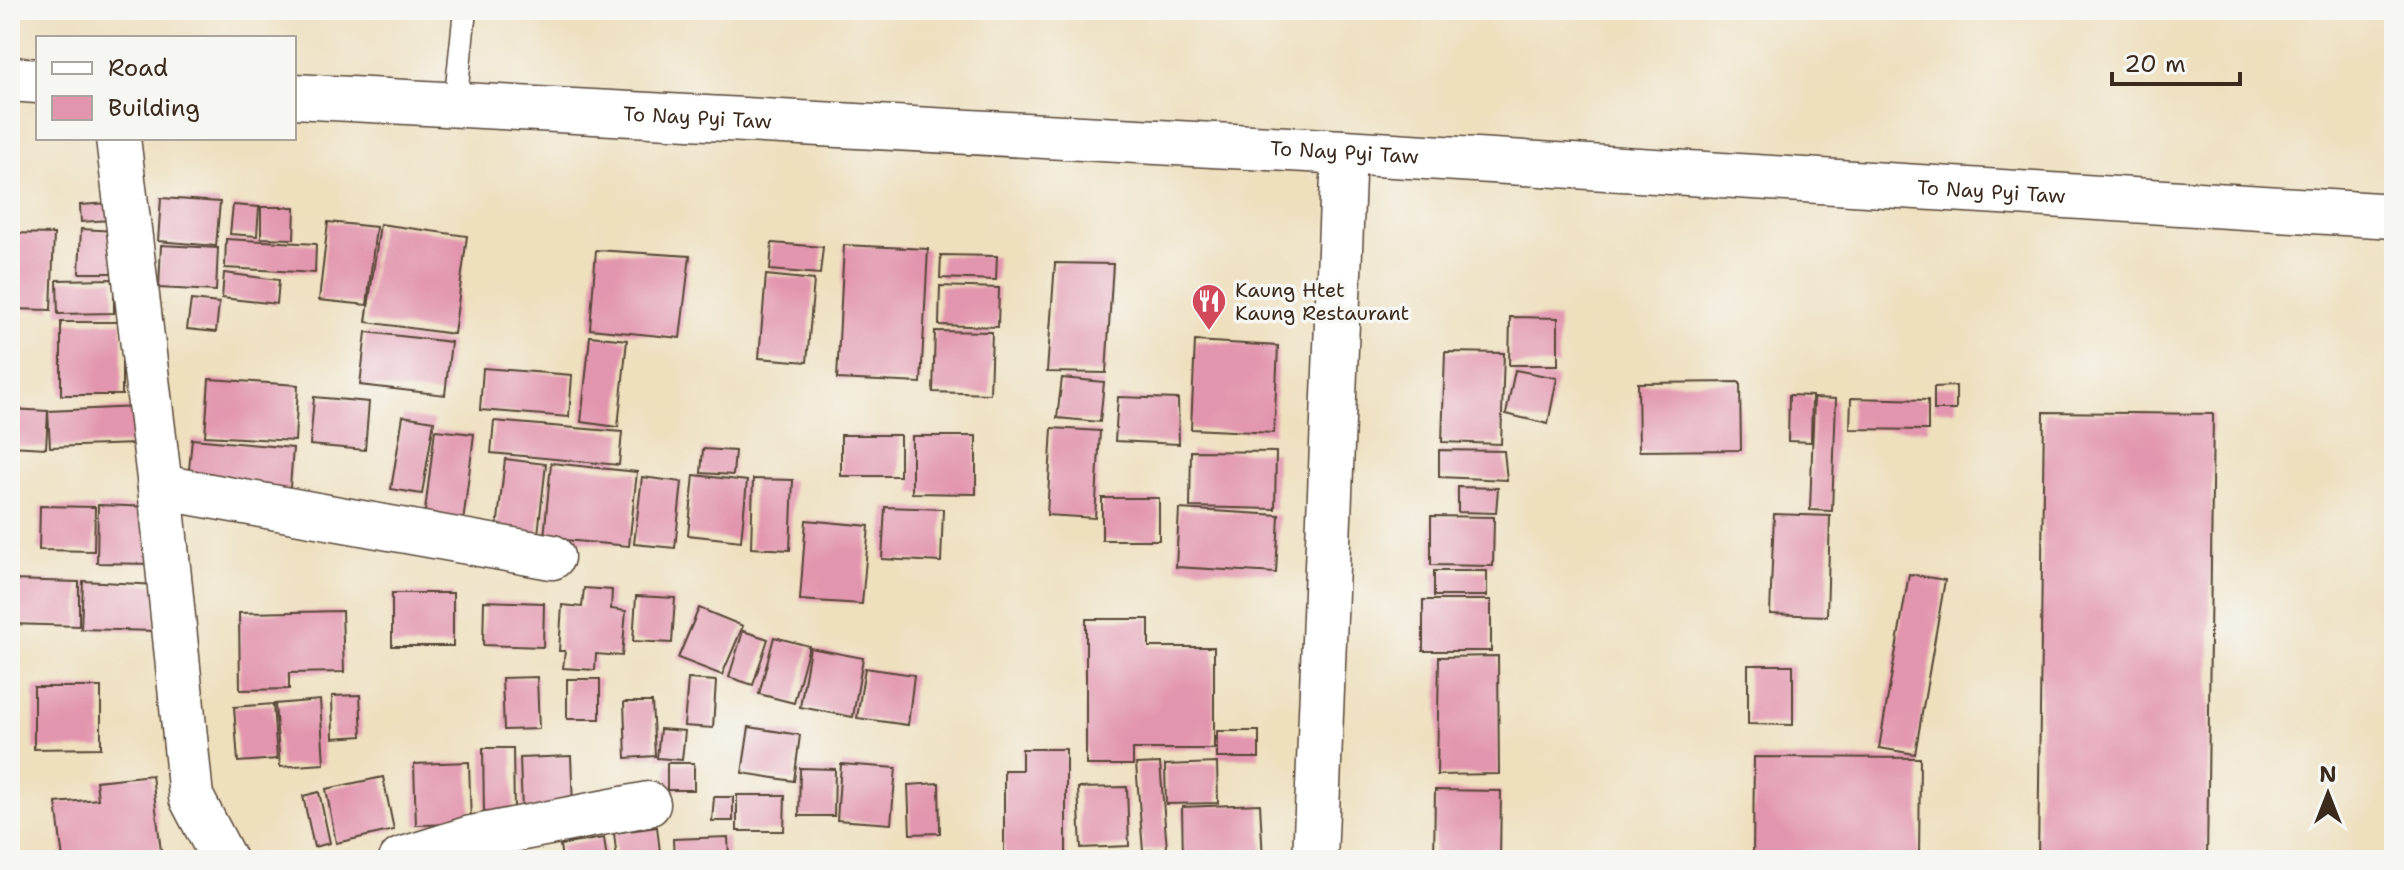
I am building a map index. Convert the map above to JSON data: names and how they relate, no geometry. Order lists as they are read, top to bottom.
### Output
{
  "streets": {
    "main road": ["To Nay Pyi Taw"]
  },
  "places": {
    "restaurant": ["Kaung Htet Kaung Restaurant"]
  },
  "legend": ["Road", "Building"],
  "scale_bar": "20 m",
  "north": "top"
}
